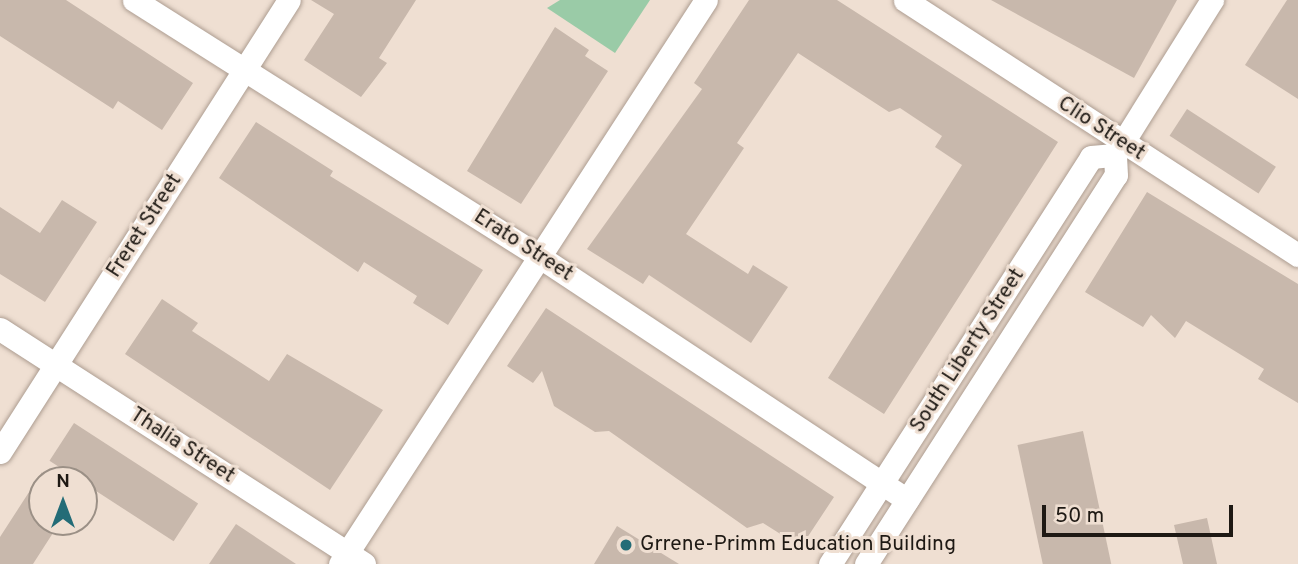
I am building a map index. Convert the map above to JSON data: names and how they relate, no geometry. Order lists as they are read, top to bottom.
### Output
{
  "streets": {
    "street": [
      "Clio Street",
      "Freret Street",
      "Erato Street",
      "South Liberty Street",
      "Thalia Street"
    ]
  },
  "crossings": [
    ["Clio Street", "South Liberty Street"],
    ["Freret Street", "Erato Street"],
    ["Freret Street", "Thalia Street"],
    ["Erato Street", "South Liberty Street"]
  ],
  "places": ["Grrene-Primm Education Building"],
  "scale_bar": "50 m",
  "north": "top"
}
